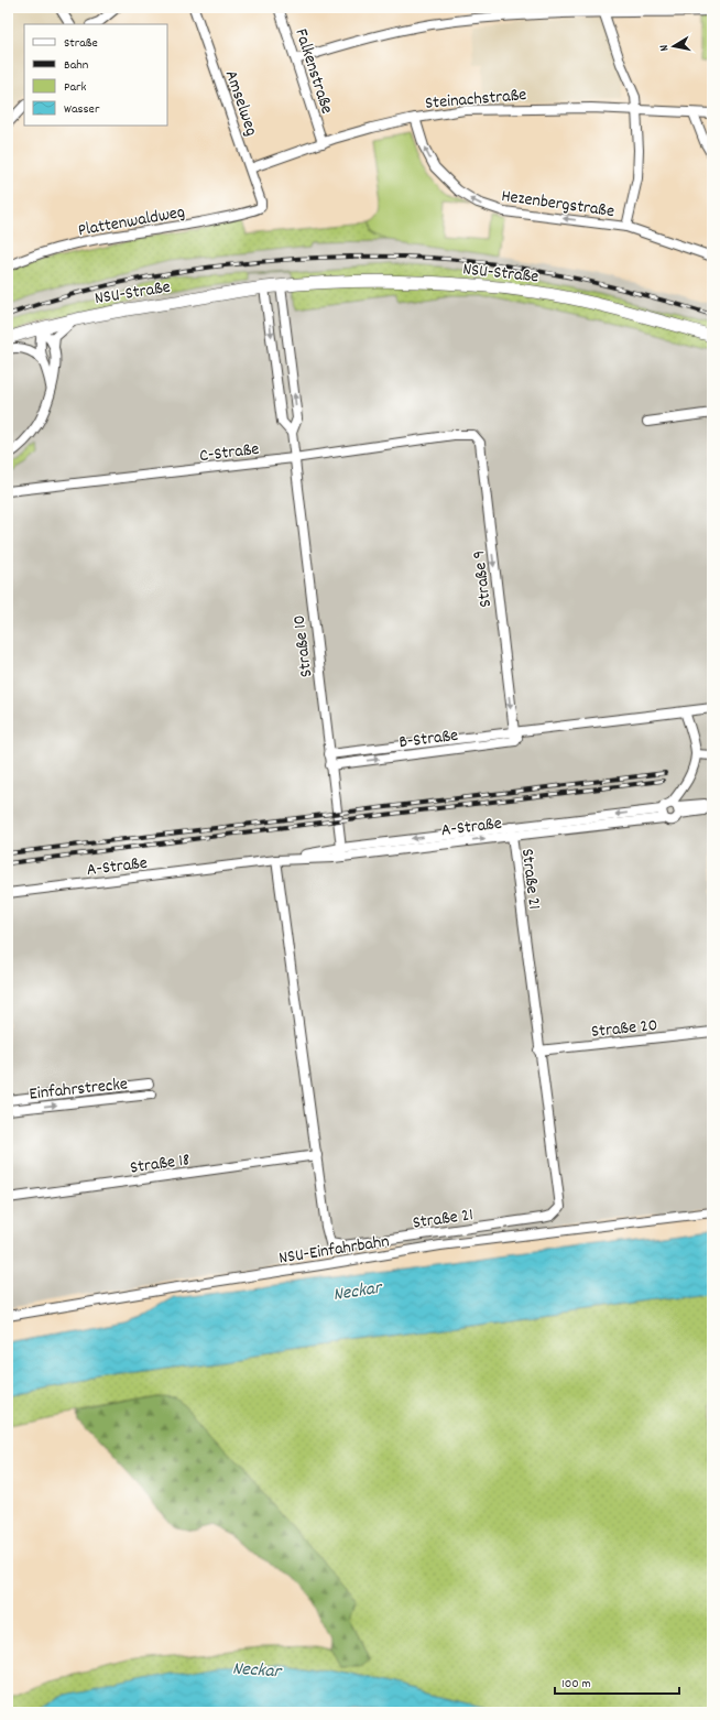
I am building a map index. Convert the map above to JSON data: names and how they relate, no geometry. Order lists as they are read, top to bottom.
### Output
{
  "streets": {
    "main road": ["NSU-Straße"],
    "street": [
      "Falkenstraße",
      "Steinachstraße",
      "Amselweg",
      "Hezenbergstraße",
      "Plattenwaldweg",
      "C-Straße",
      "Straße 9",
      "Straße 10",
      "B-Straße",
      "A-Straße",
      "Straße 21",
      "Straße 20",
      "Einfahrstrecke",
      "Straße 18",
      "NSU-Einfahrbahn"
    ]
  },
  "crossings": [
    ["Falkenstraße", "Steinachstraße"],
    ["Steinachstraße", "Amselweg"],
    ["Steinachstraße", "Hezenbergstraße"],
    ["Amselweg", "Plattenwaldweg"],
    ["C-Straße", "Straße 9"],
    ["C-Straße", "Straße 10"],
    ["Straße 9", "B-Straße"],
    ["Straße 10", "B-Straße"],
    ["Straße 10", "A-Straße"],
    ["A-Straße", "Straße 21"],
    ["Straße 21", "Straße 20"],
    ["Straße 21", "Straße 18"]
  ],
  "one_way": ["Hezenbergstraße", "Straße 9"],
  "water": ["Neckar"],
  "legend": [
    "Straße",
    "Bahn",
    "Park",
    "Wasser"
  ],
  "scale_bar": "100 m",
  "north": "left"
}
